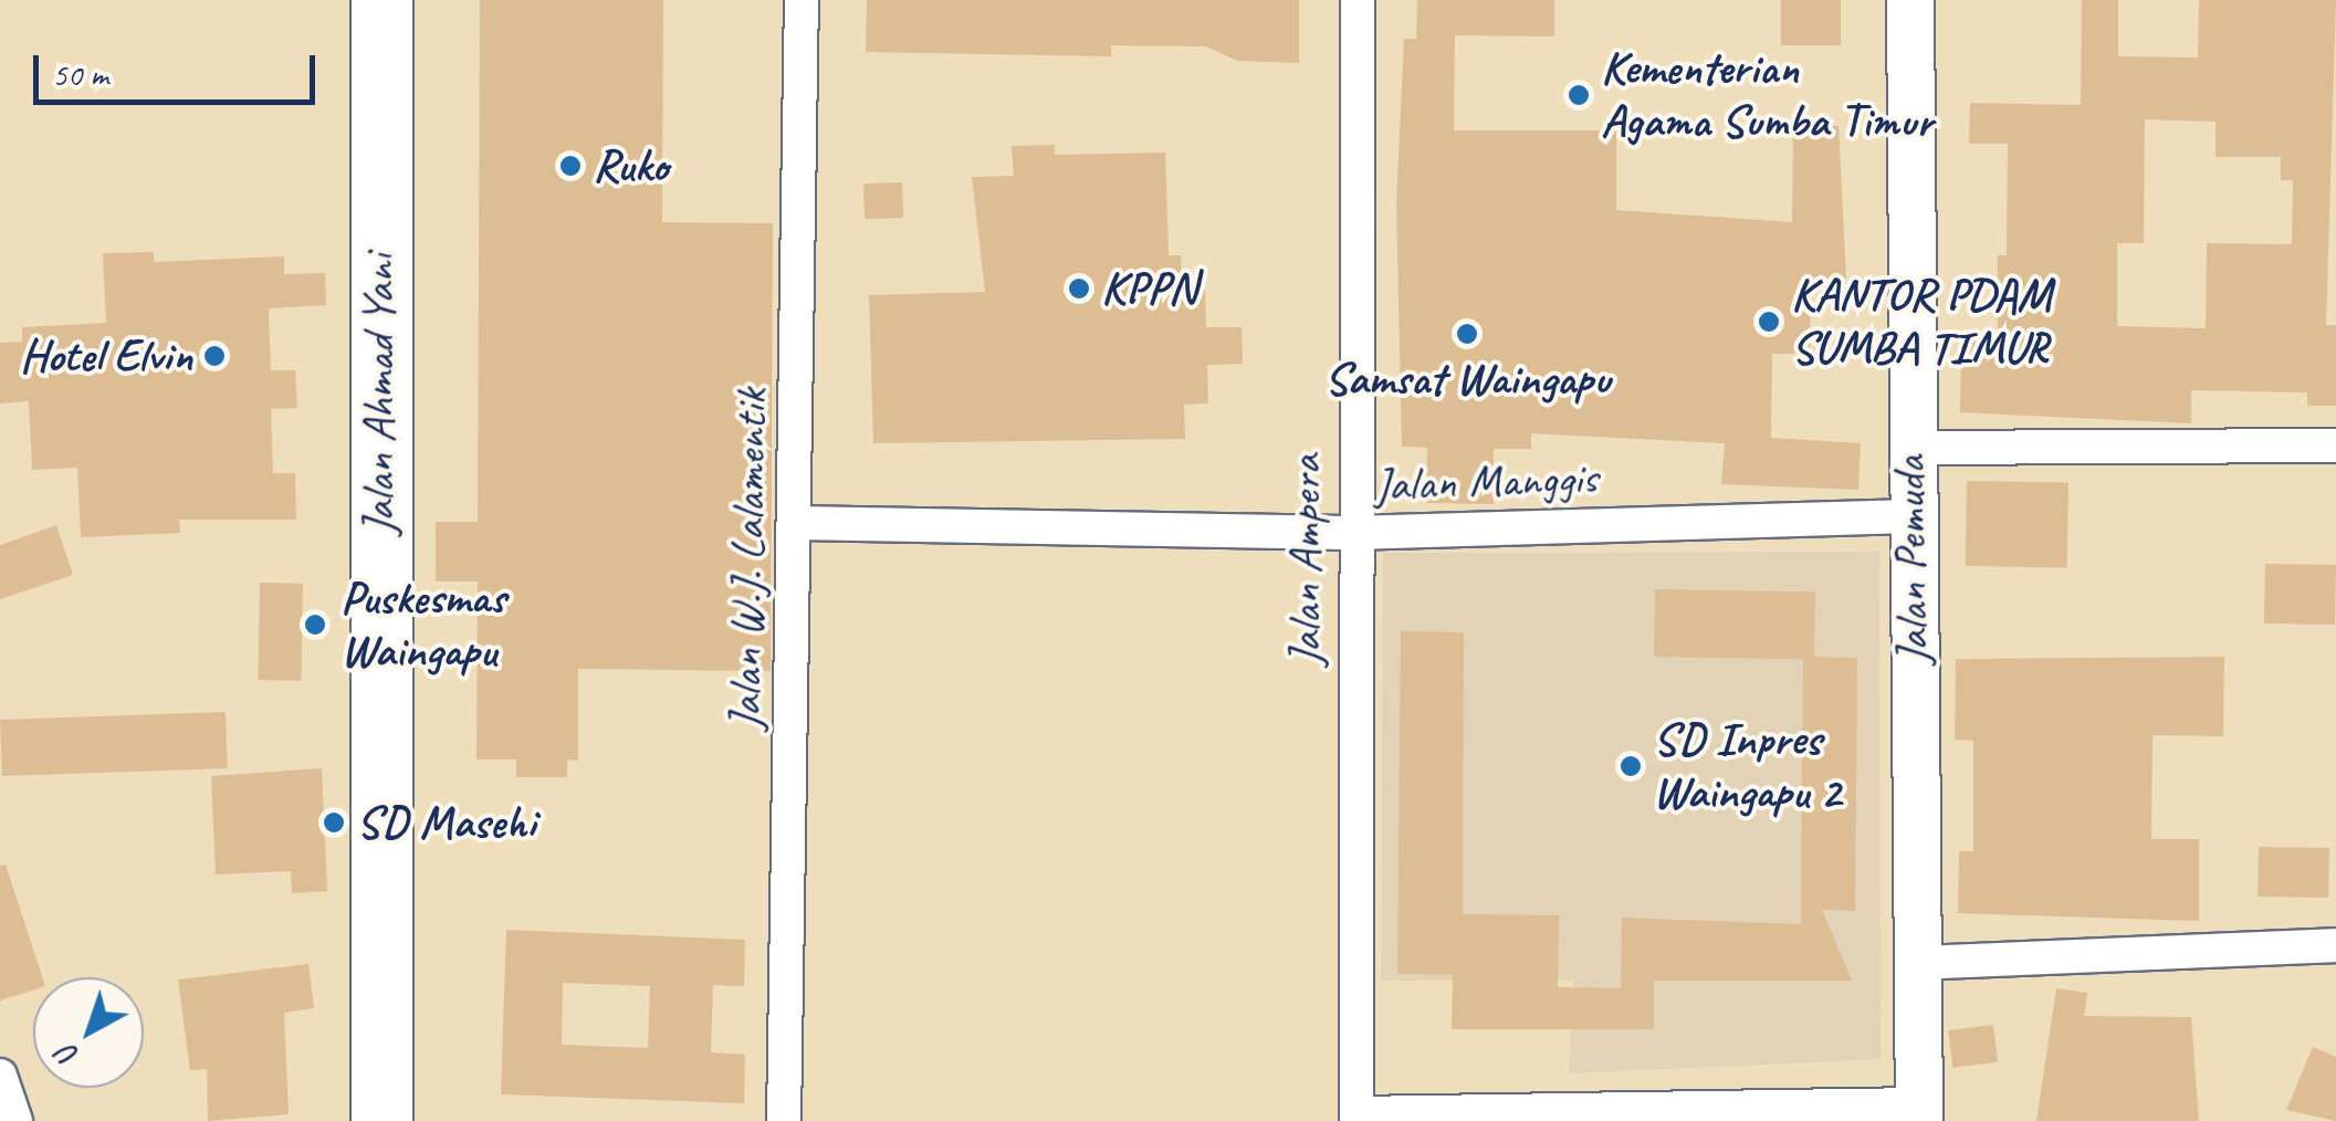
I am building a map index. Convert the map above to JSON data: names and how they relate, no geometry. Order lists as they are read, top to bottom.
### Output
{
  "streets": {
    "highway": ["Jalan Ahmad Yani"],
    "street": [
      "Jalan Manggis",
      "Jalan W.J. Lalamentik",
      "Jalan Ampera",
      "Jalan Pemuda"
    ]
  },
  "crossings": [
    ["Jalan Manggis", "Jalan W.J. Lalamentik"],
    ["Jalan Manggis", "Jalan Ampera"],
    ["Jalan Manggis", "Jalan Pemuda"]
  ],
  "places": [
    "Kementerian Agama Sumba Timur",
    "Ruko",
    "KPPN",
    "KANTOR PDAM SUMBA TIMUR",
    "Samsat Waingapu",
    "Hotel Elvin",
    "Puskesmas Waingapu",
    "SD Inpres Waingapu 2",
    "SD Masehi"
  ],
  "scale_bar": "50 m",
  "north": "bottom left"
}
